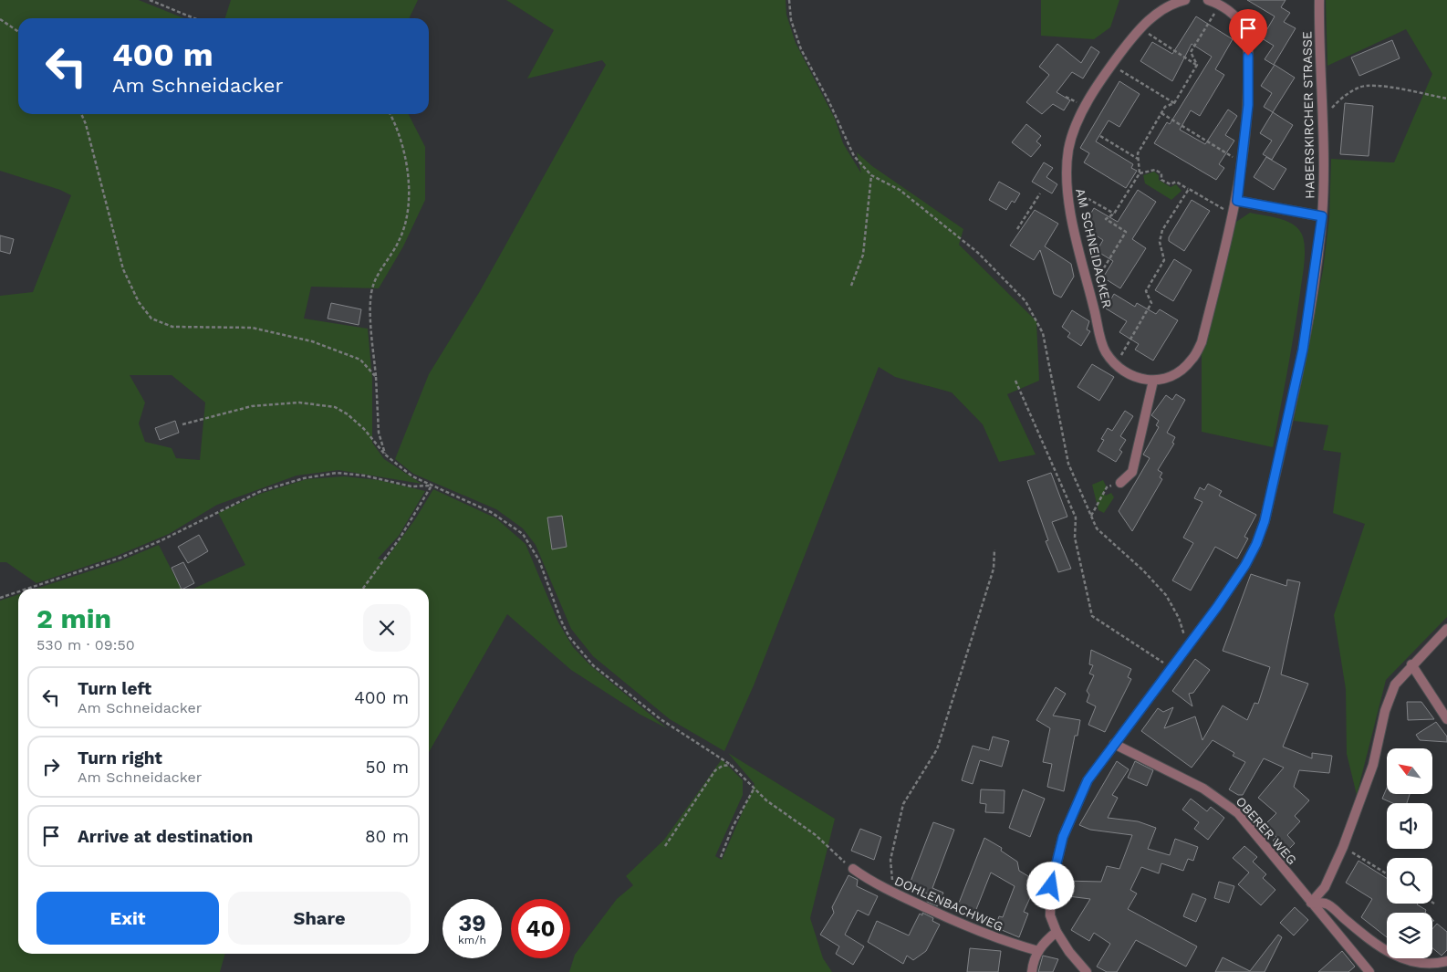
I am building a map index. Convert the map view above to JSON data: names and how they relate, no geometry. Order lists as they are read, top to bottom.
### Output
{
  "streets": {
    "street": [
      "HABERSKIRCHER STRASSE",
      "AM SCHNEIDACKER",
      "OBERER WEG",
      "DOHLENBACHWEG"
    ]
  },
  "crossings": [
    ["HABERSKIRCHER STRASSE", "OBERER WEG"]
  ],
  "north": "top left",
  "page": {
    "turn": ["400 m", "Am Schneidacker"],
    "heading": ["2 min", "530 m · 09:50"],
    "list": [
      {
        "name": "Turn left",
        "note": "Am Schneidacker",
        "value": "400 m"
      },
      {
        "name": "Turn right",
        "note": "Am Schneidacker",
        "value": "50 m"
      },
      {
        "name": "Arrive at destination",
        "value": "80 m"
      }
    ],
    "buttons": ["Exit", "Share"],
    "speed": "39 km/h",
    "limit": "40"
  }
}
